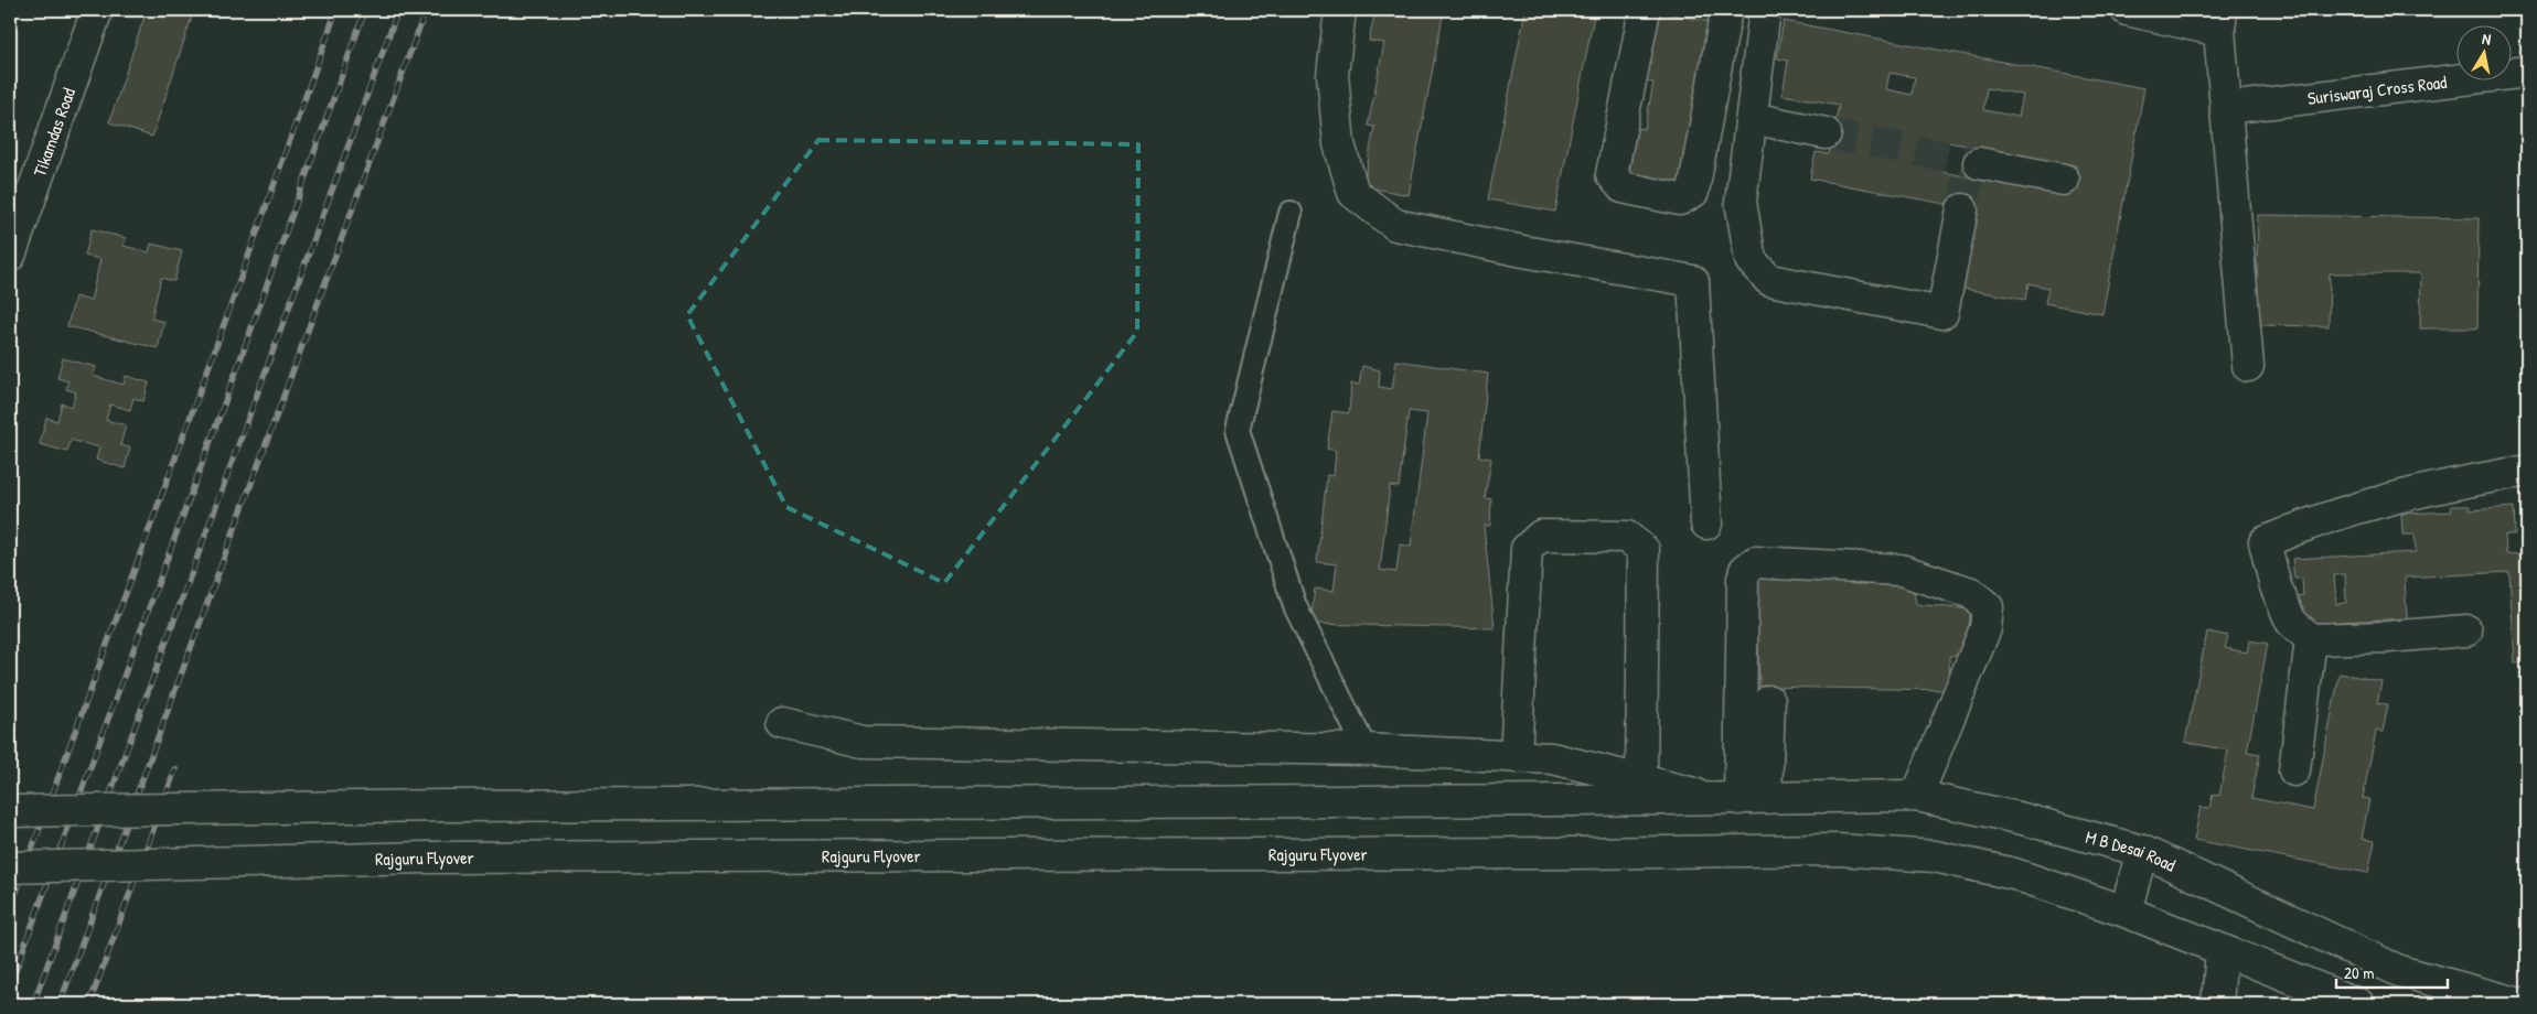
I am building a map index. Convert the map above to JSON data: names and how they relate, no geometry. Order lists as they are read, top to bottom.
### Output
{
  "streets": {
    "street": [
      "Suriswaraj Cross Road",
      "Tikamdas Road",
      "M B Desai Road",
      "Rajguru Flyover"
    ]
  },
  "scale_bar": "20 m",
  "north": "top"
}
